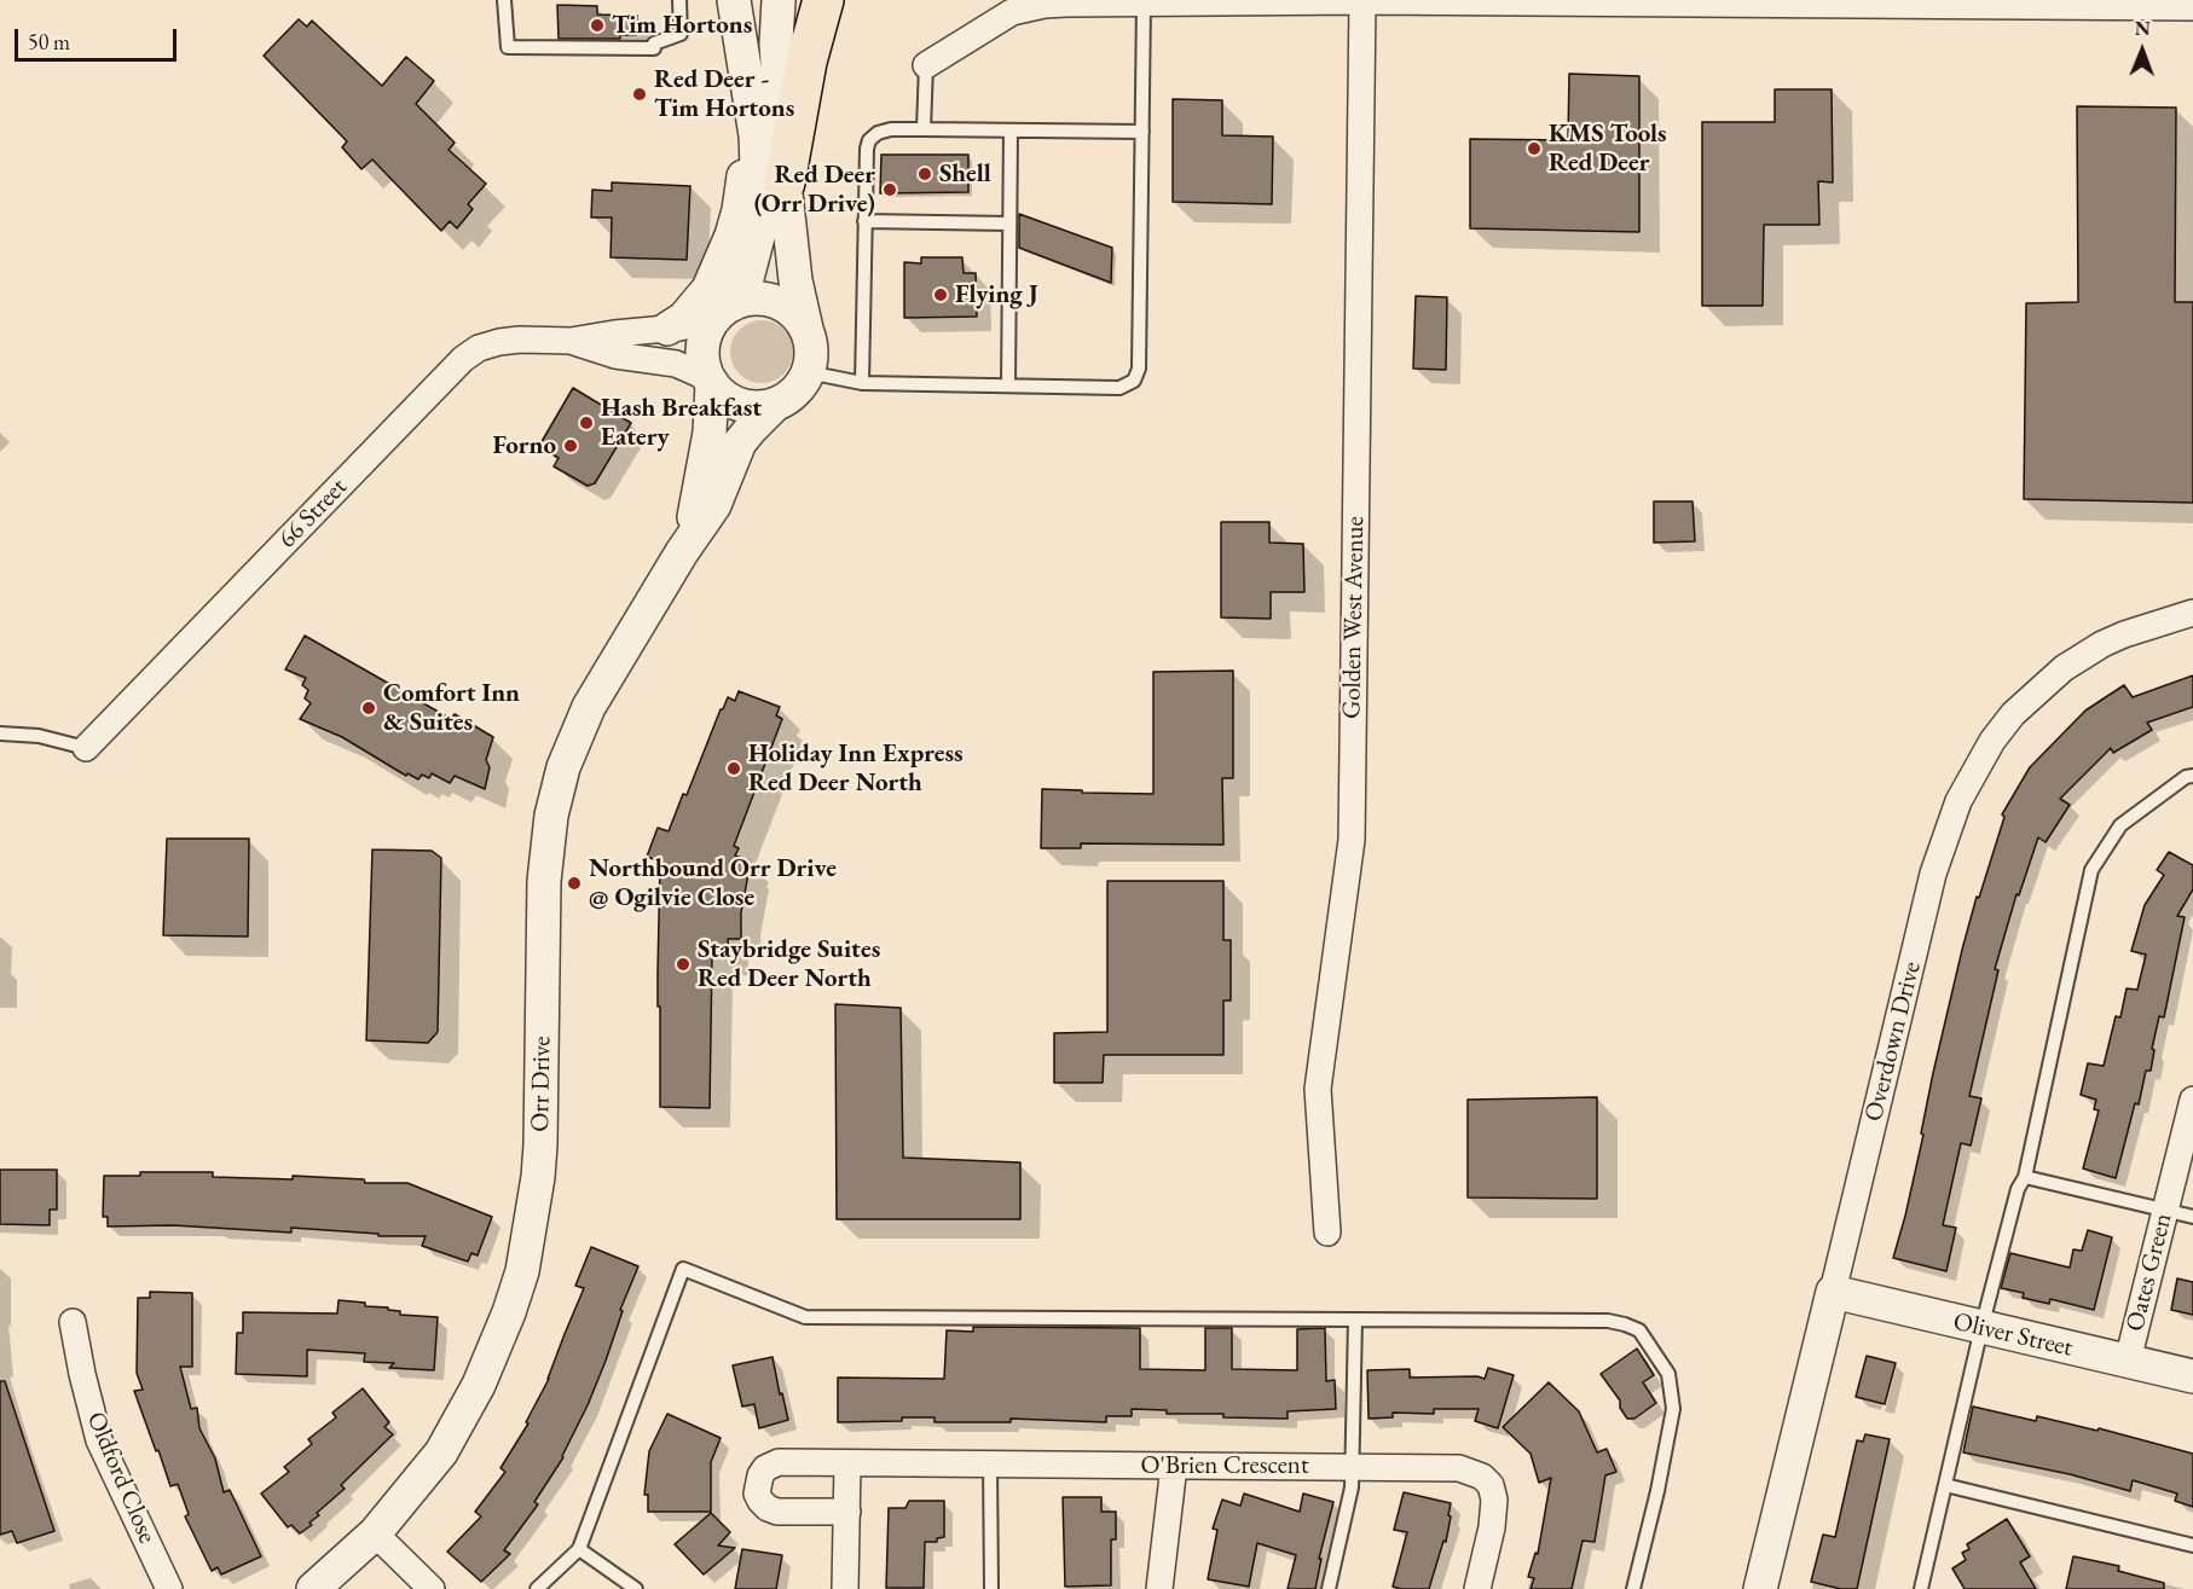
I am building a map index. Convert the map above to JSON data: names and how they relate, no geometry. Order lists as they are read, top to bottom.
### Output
{
  "streets": {
    "street": [
      "66 Street",
      "Golden West Avenue",
      "Overdown Drive",
      "Orr Drive",
      "Oates Green",
      "Oliver Street",
      "O'Brien Crescent",
      "Oldford Close"
    ]
  },
  "crossings": [
    ["66 Street", "Orr Drive"],
    ["Overdown Drive", "Oliver Street"],
    ["Oates Green", "Oliver Street"]
  ],
  "places": [
    "Tim Hortons",
    "Red Deer - Tim Hortons",
    "KMS Tools Red Deer",
    "Shell",
    "Red Deer (Orr Drive)",
    "Flying J",
    "Hash Breakfast Eatery",
    "Forno",
    "Comfort Inn & Suites",
    "Holiday Inn Express Red Deer North",
    "Northbound Orr Drive @ Ogilvie Close",
    "Staybridge Suites Red Deer North"
  ],
  "scale_bar": "50 m",
  "north": "top"
}
